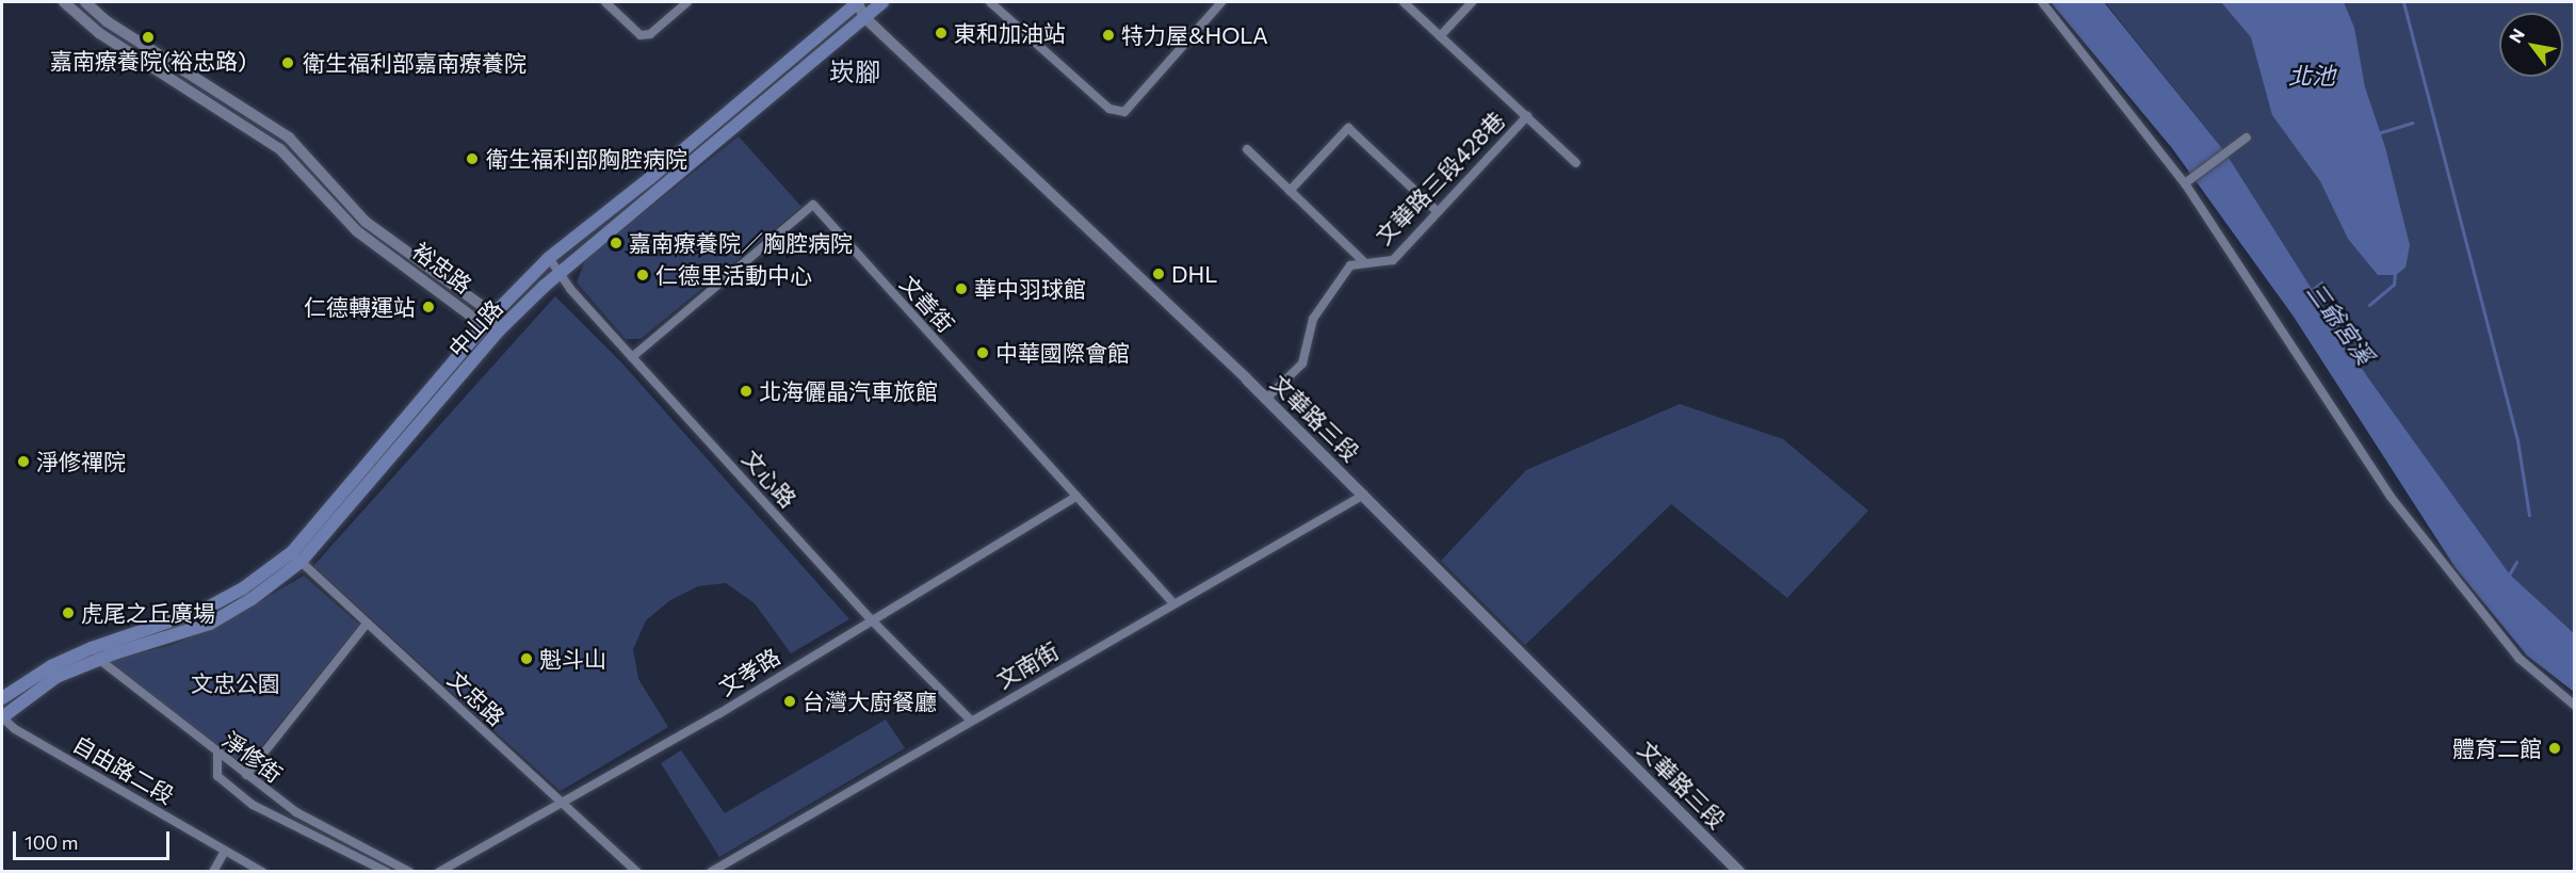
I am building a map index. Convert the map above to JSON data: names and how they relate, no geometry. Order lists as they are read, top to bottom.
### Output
{
  "streets": {
    "main road": ["中山路"],
    "street": [
      "文華路三段428巷",
      "裕忠路",
      "文善街",
      "文華路三段",
      "文心路",
      "文南街",
      "文孝路",
      "文忠路",
      "淨修街",
      "自由路二段"
    ]
  },
  "crossings": [
    ["文華路三段428巷", "文華路三段"],
    ["裕忠路", "中山路"],
    ["文善街", "文心路"],
    ["文善街", "文南街"],
    ["文善街", "文孝路"],
    ["中山路", "文華路三段"],
    ["中山路", "文心路"],
    ["中山路", "文忠路"],
    ["中山路", "淨修街"],
    ["文華路三段", "文南街"],
    ["文心路", "文南街"],
    ["文心路", "文孝路"],
    ["文孝路", "文忠路"]
  ],
  "districts": ["崁腳"],
  "water": ["北池", "三爺宮溪"],
  "parks": ["文忠公園"],
  "places": [
    "東和加油站",
    "特力屋&HOLA",
    "嘉南療養院(裕忠路)",
    "衛生福利部嘉南療養院",
    "衛生福利部胸腔病院",
    "嘉南療養院／胸腔病院",
    "DHL",
    "仁德里活動中心",
    "華中羽球館",
    "仁德轉運站",
    "中華國際會館",
    "北海儷晶汽車旅館",
    "淨修禪院",
    "虎尾之丘廣場",
    "魁斗山",
    "台灣大廚餐廳",
    "體育二館"
  ],
  "scale_bar": "100 m",
  "north": "top left"
}
